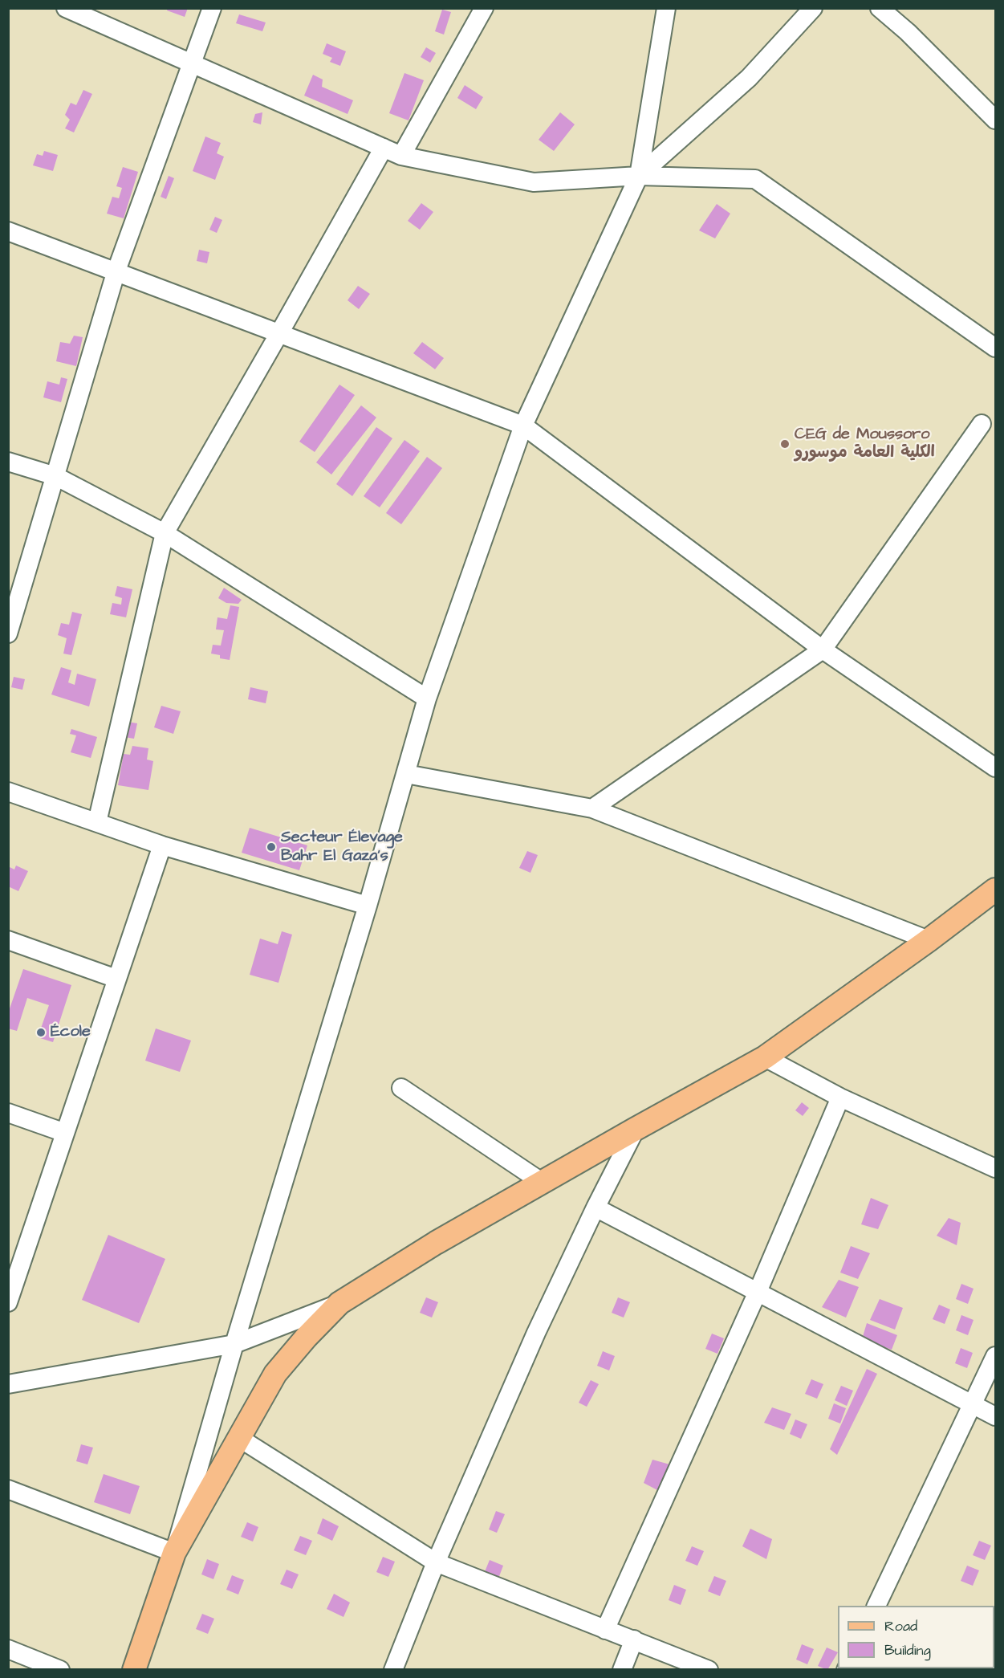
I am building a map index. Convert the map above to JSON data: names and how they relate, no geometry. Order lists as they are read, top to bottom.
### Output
{
  "places": ["CEG de Moussoro الكلية العامة موسورو", "Secteur Élevage Bahr El Gaza’s", "École"],
  "legend": ["Road", "Building"]
}
